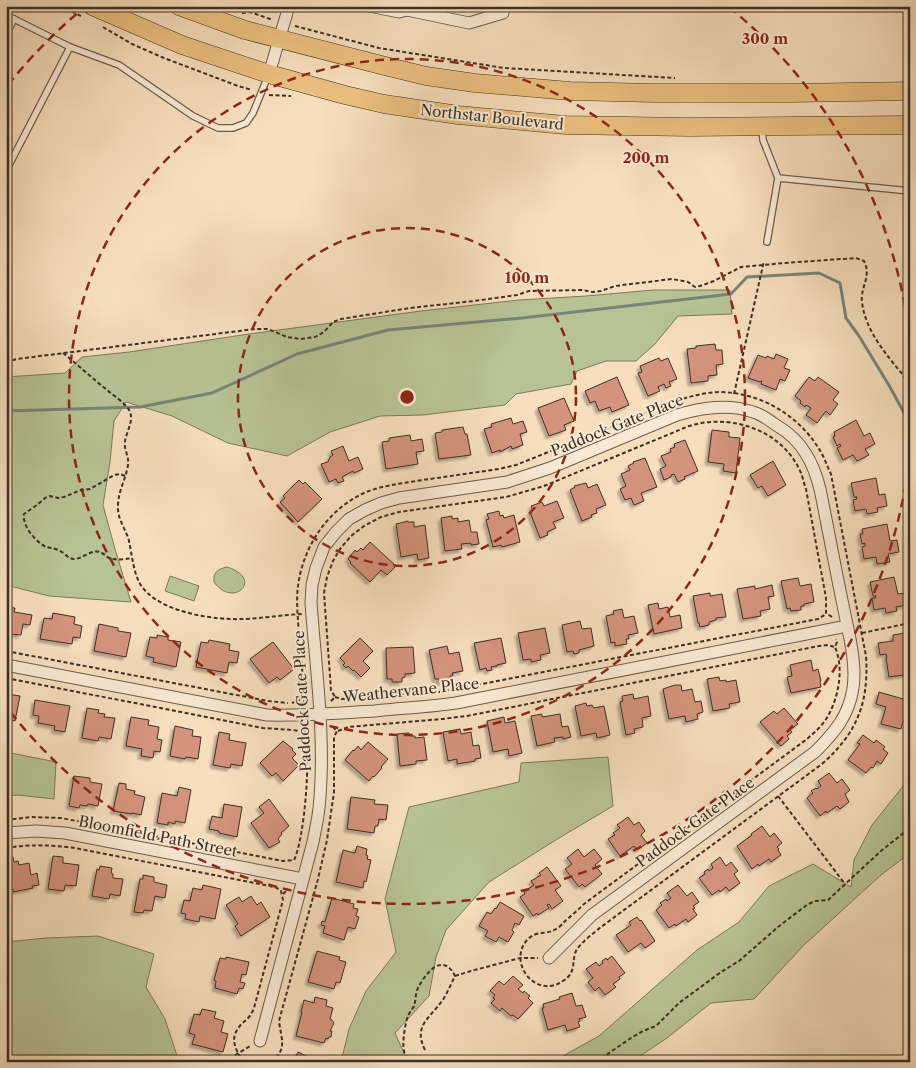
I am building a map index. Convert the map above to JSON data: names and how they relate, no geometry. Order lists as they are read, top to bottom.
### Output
{
  "streets": {
    "main road": ["Northstar Boulevard"],
    "street": ["Paddock Gate Place", "Weathervane Place", "Bloomfield Path Street"]
  },
  "crossings": [
    ["Paddock Gate Place", "Weathervane Place"],
    ["Paddock Gate Place", "Bloomfield Path Street"]
  ],
  "rings": ["300 m", "200 m", "100 m"]
}
